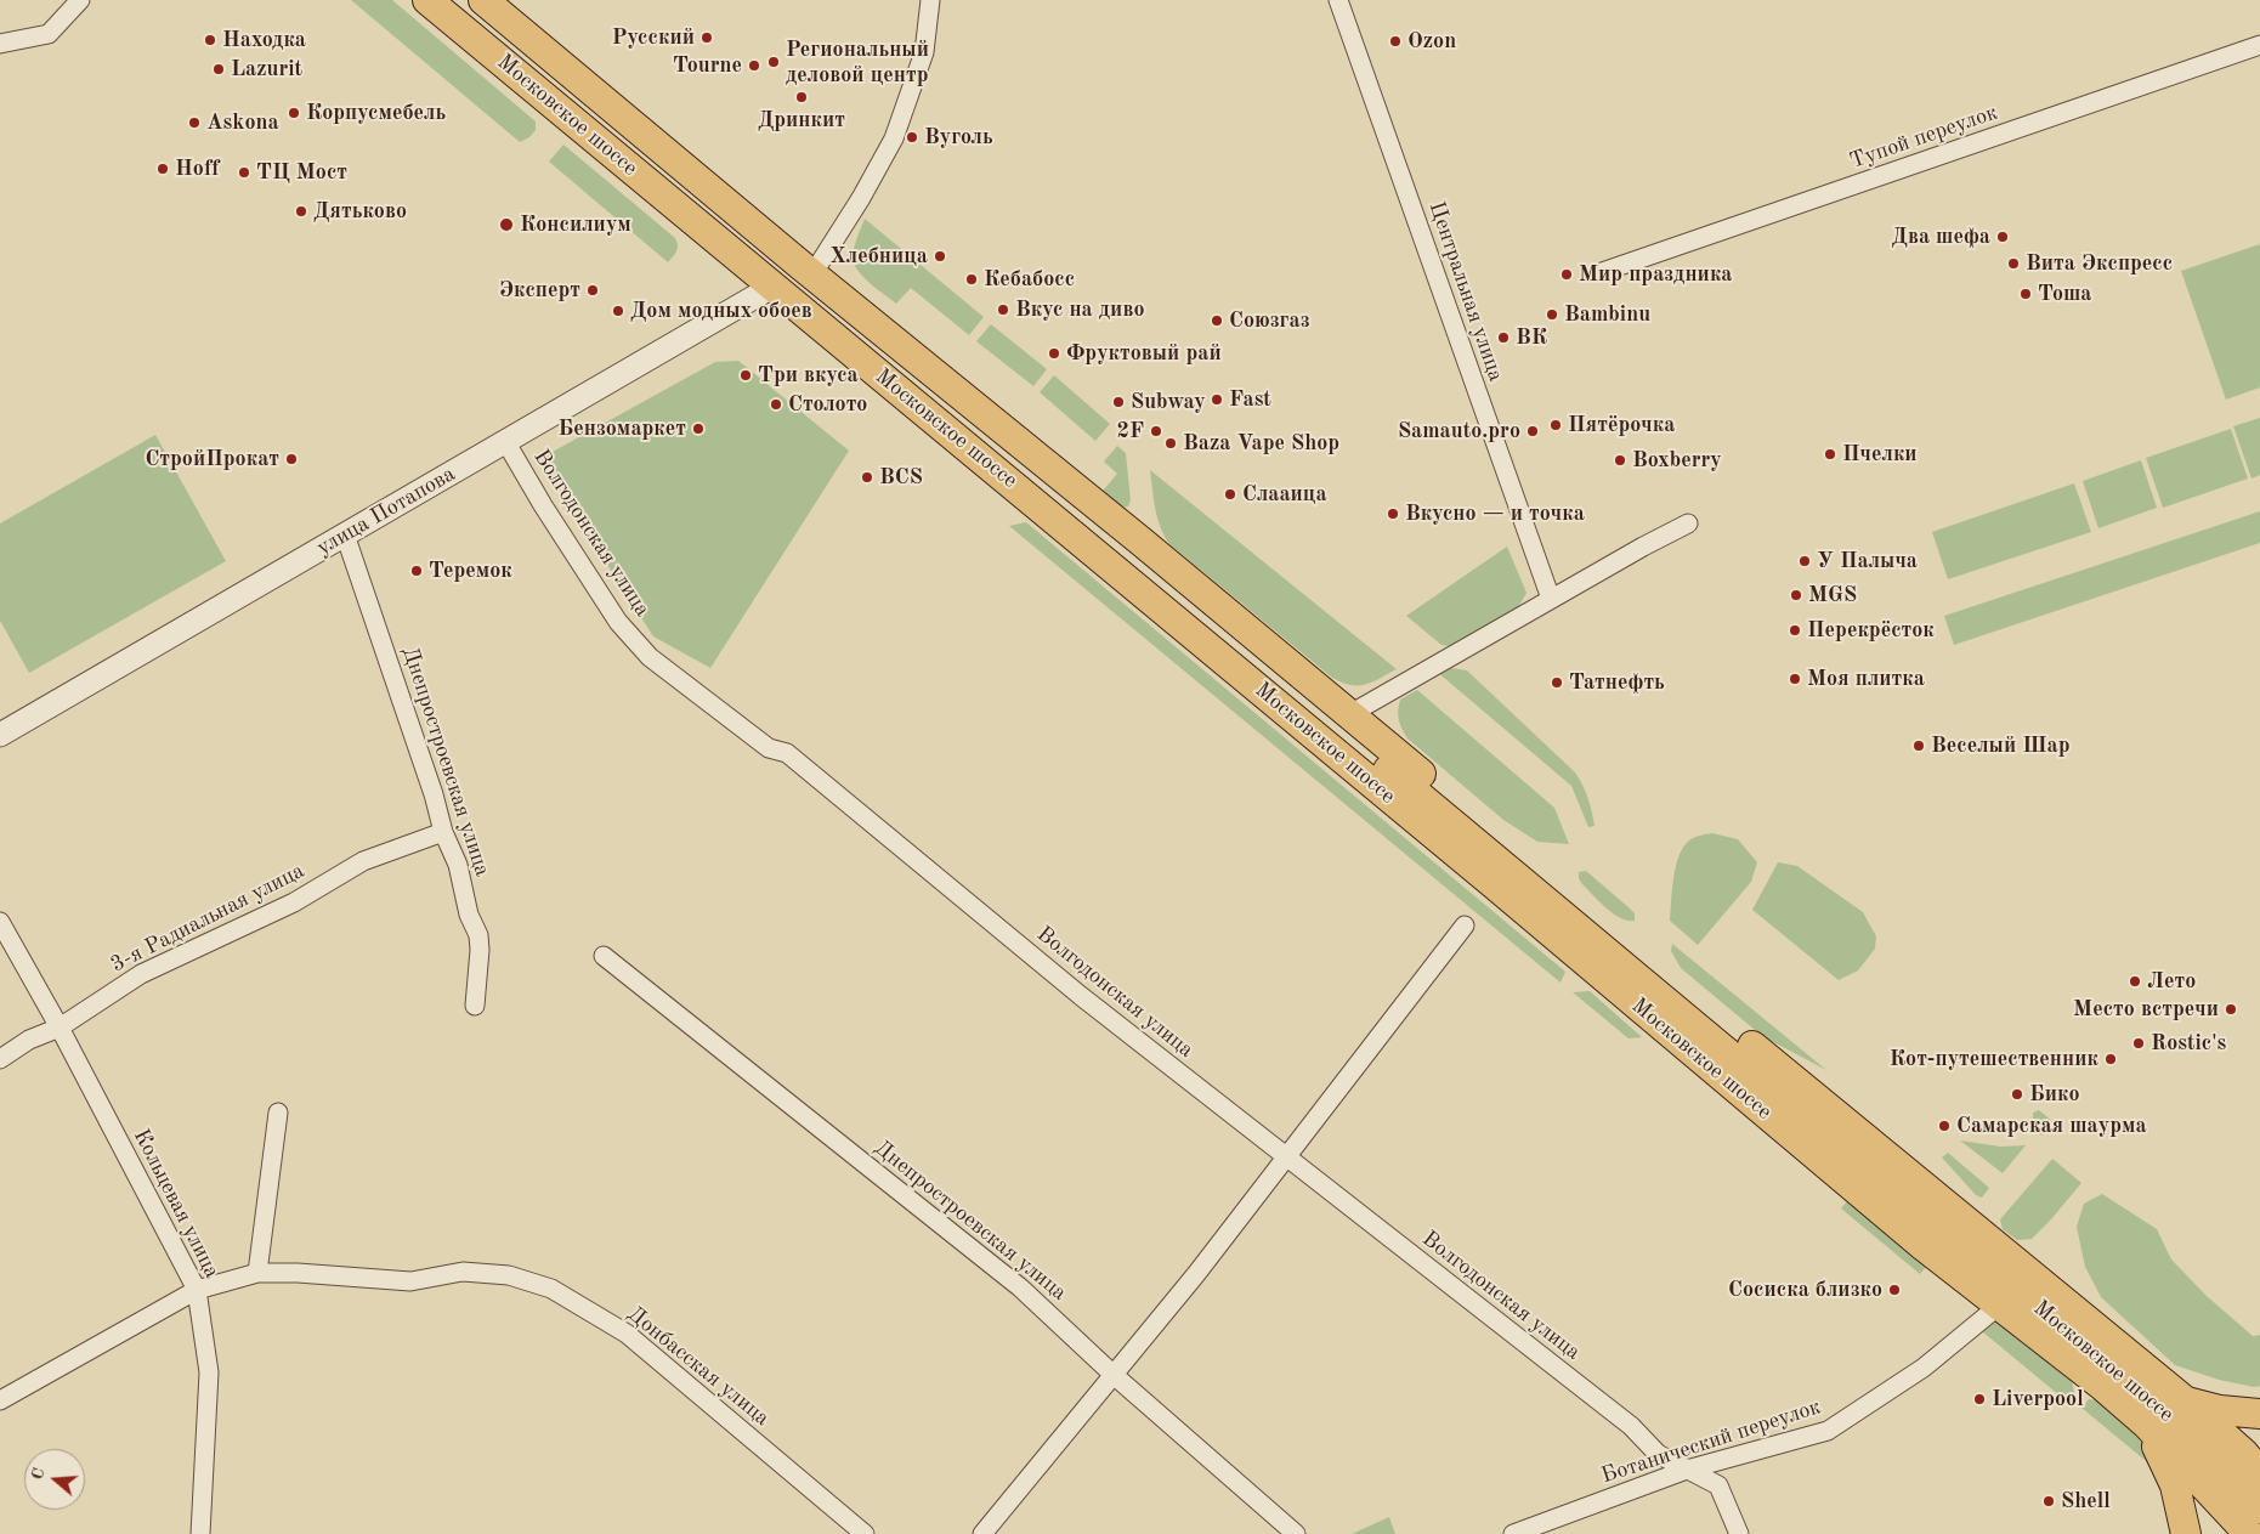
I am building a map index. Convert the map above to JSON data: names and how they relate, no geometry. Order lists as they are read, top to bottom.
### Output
{
  "streets": {
    "main road": ["Московское шоссе"],
    "street": [
      "Тупой переулок",
      "Центральная улица",
      "улица Потапова",
      "Волгодонская улица",
      "Днепростроевская улица",
      "3-я Радиальная улица",
      "Кольцевая улица",
      "Донбасская улица",
      "Ботанический переулок"
    ]
  },
  "crossings": [
    ["Московское шоссе", "улица Потапова"],
    ["Московское шоссе", "Ботанический переулок"],
    ["улица Потапова", "Волгодонская улица"],
    ["улица Потапова", "Днепростроевская улица"],
    ["Волгодонская улица", "Ботанический переулок"],
    ["Днепростроевская улица", "3-я Радиальная улица"],
    ["3-я Радиальная улица", "Кольцевая улица"],
    ["Кольцевая улица", "Донбасская улица"]
  ],
  "places": [
    "Русский",
    "Находка",
    "Ozon",
    "Региональный деловой центр",
    "Tourne",
    "Lazurit",
    "Дринкит",
    "Корпусмебель",
    "Askona",
    "Вуголь",
    "Hoff",
    "ТЦ Мост",
    "Дятьково",
    "Консилиум",
    "Два шефа",
    "Хлебница",
    "Вита Экспресс",
    "Мир праздника",
    "Кебабосс",
    "Эксперт",
    "Тоша",
    "Вкус на диво",
    "Дом модных обоев",
    "Bambinu",
    "Союзгаз",
    "ВК",
    "Фруктовый рай",
    "Три вкуса",
    "Fast",
    "Subway",
    "Столото",
    "Пятёрочка",
    "Бензомаркет",
    "2F",
    "Samauto.pro",
    "Baza Vape Shop",
    "Пчелки",
    "СтройПрокат",
    "Boxberry",
    "BCS",
    "Слааица",
    "Вкусно — и точка",
    "У Палыча",
    "Теремок",
    "MGS",
    "Перекрёсток",
    "Моя плитка",
    "Татнефть",
    "Веселый Шар",
    "Лето",
    "Место встречи",
    "Rostic's",
    "Кот-путешественник",
    "Бико",
    "Самарская шаурма",
    "Сосиска близко",
    "Liverpool",
    "Shell"
  ],
  "north": "left"
}
